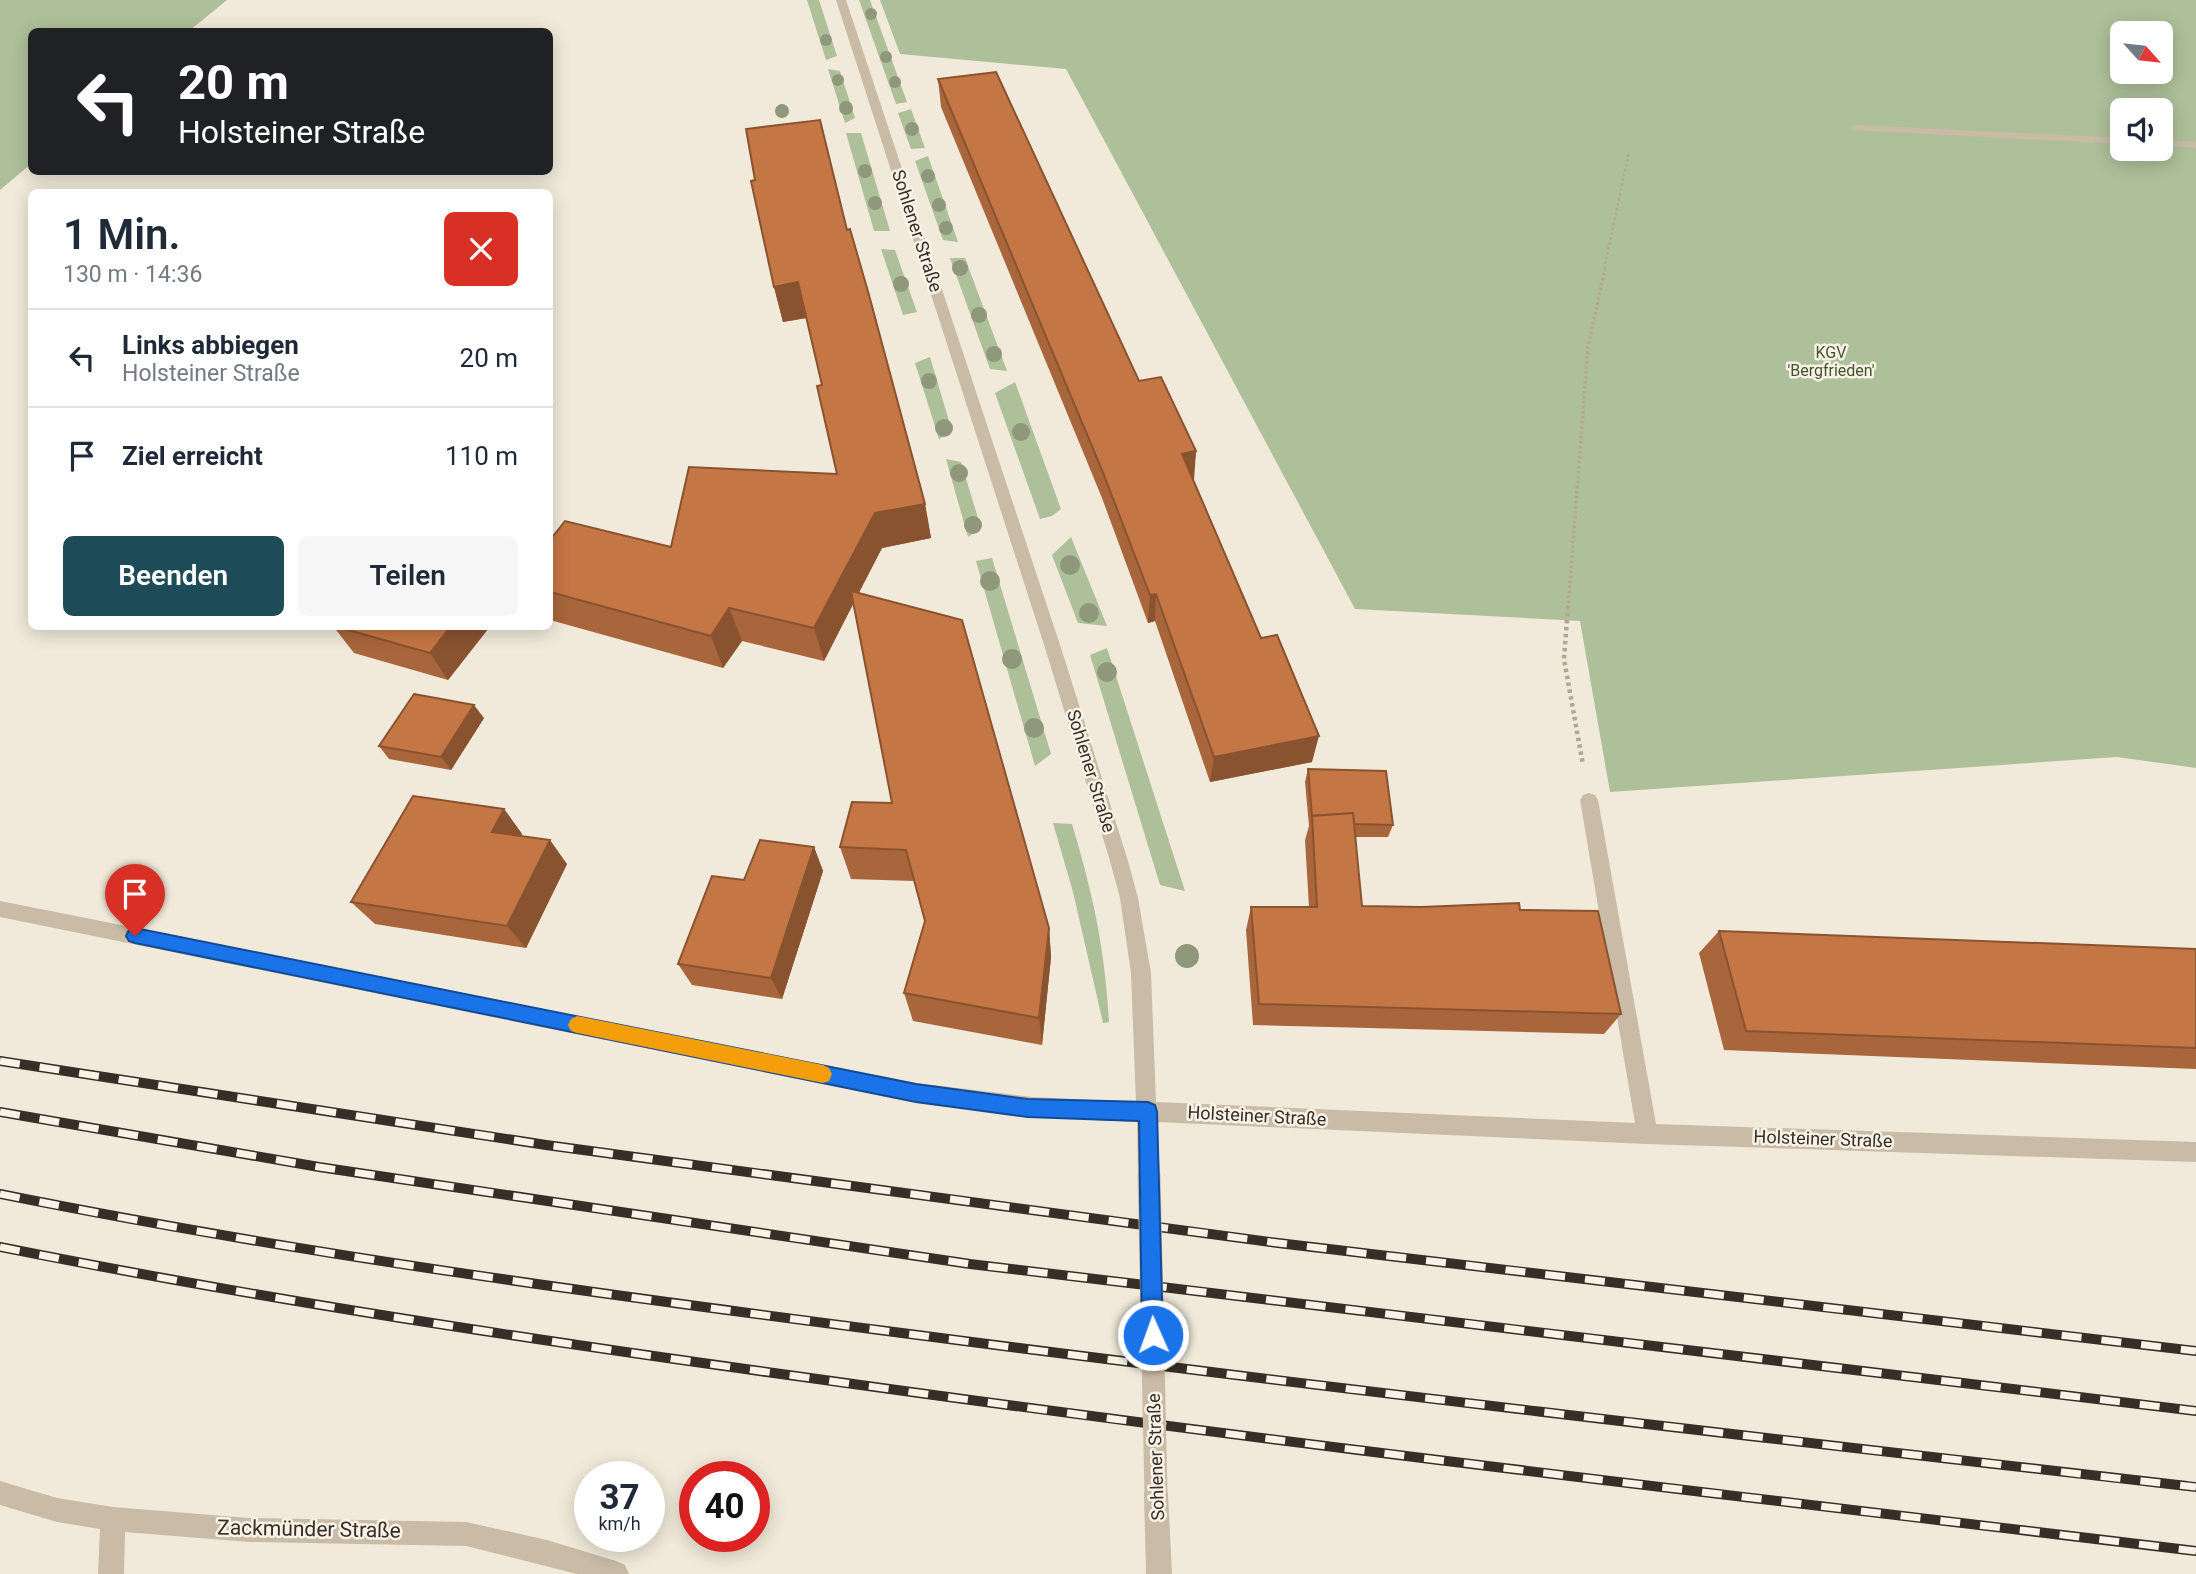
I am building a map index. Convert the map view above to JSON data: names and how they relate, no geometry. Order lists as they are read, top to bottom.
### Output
{
  "streets": {
    "street": ["Sohlener Straße", "Holsteiner Straße", "Zackmünder Straße"]
  },
  "crossings": [
    ["Sohlener Straße", "Holsteiner Straße"]
  ],
  "parks": ["KGV 'Bergfrieden'"],
  "north": "bottom right",
  "page": {
    "turn": ["20 m", "Holsteiner Straße"],
    "heading": ["1 Min.", "130 m · 14:36"],
    "list": [
      {
        "name": "Links abbiegen",
        "note": "Holsteiner Straße",
        "value": "20 m"
      },
      {
        "name": "Ziel erreicht",
        "value": "110 m"
      }
    ],
    "buttons": ["Beenden", "Teilen"],
    "speed": "37 km/h",
    "limit": "40"
  }
}
